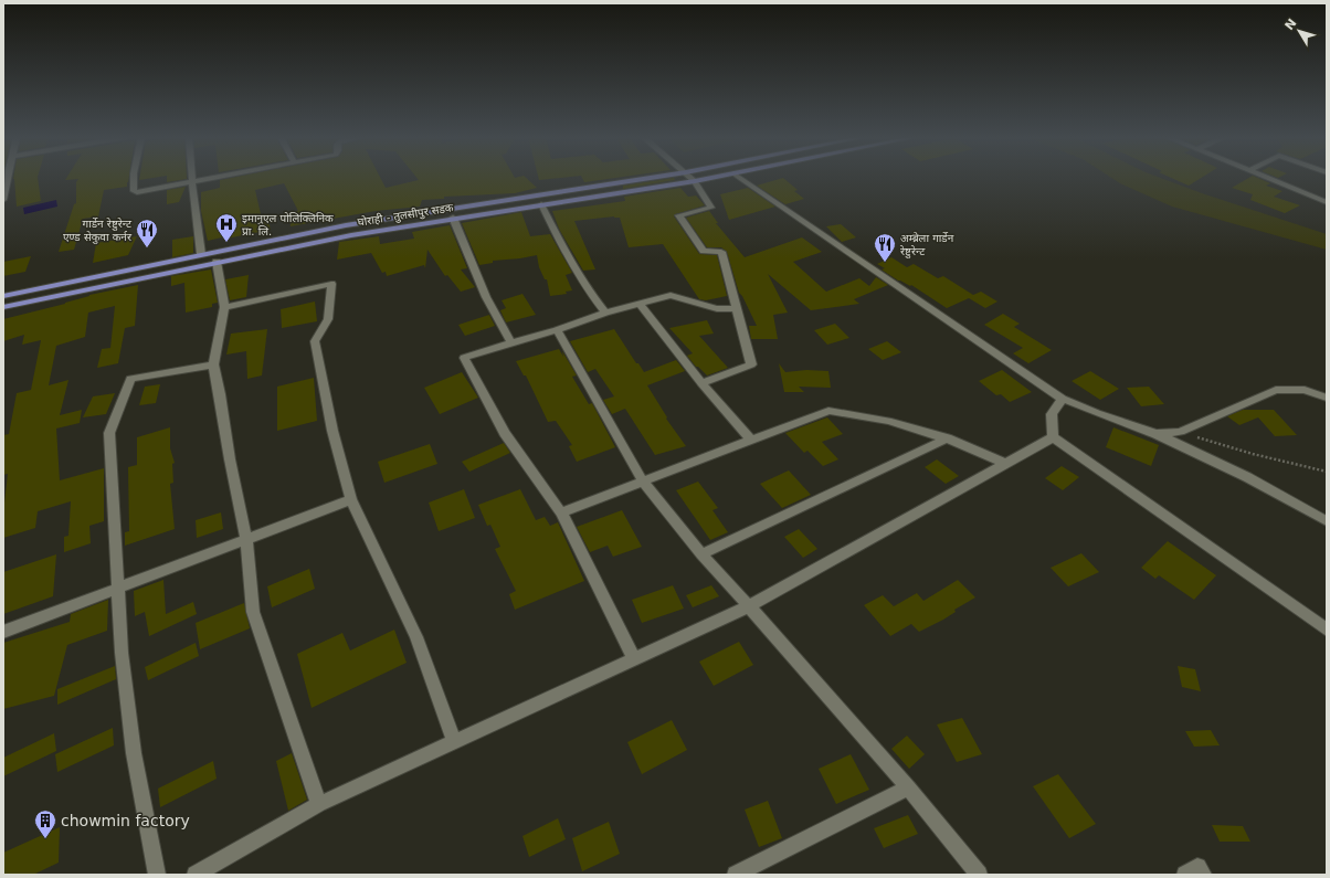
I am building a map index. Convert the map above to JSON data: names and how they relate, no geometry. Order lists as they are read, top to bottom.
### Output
{
  "streets": {
    "main road": ["घोराही - तुलसीपुर सडक"]
  },
  "places": {
    "hospital": ["इमानुएल पोलिक्लिनिक प्रा. लि."],
    "restaurant": ["गार्डेन रेष्टुरेन्ट एण्ड सेकुवा कर्नर", "अम्ब्रेला गार्डेन रेष्टुरेन्ट"],
    "building": ["chowmin factory"]
  },
  "north": "top left"
}
